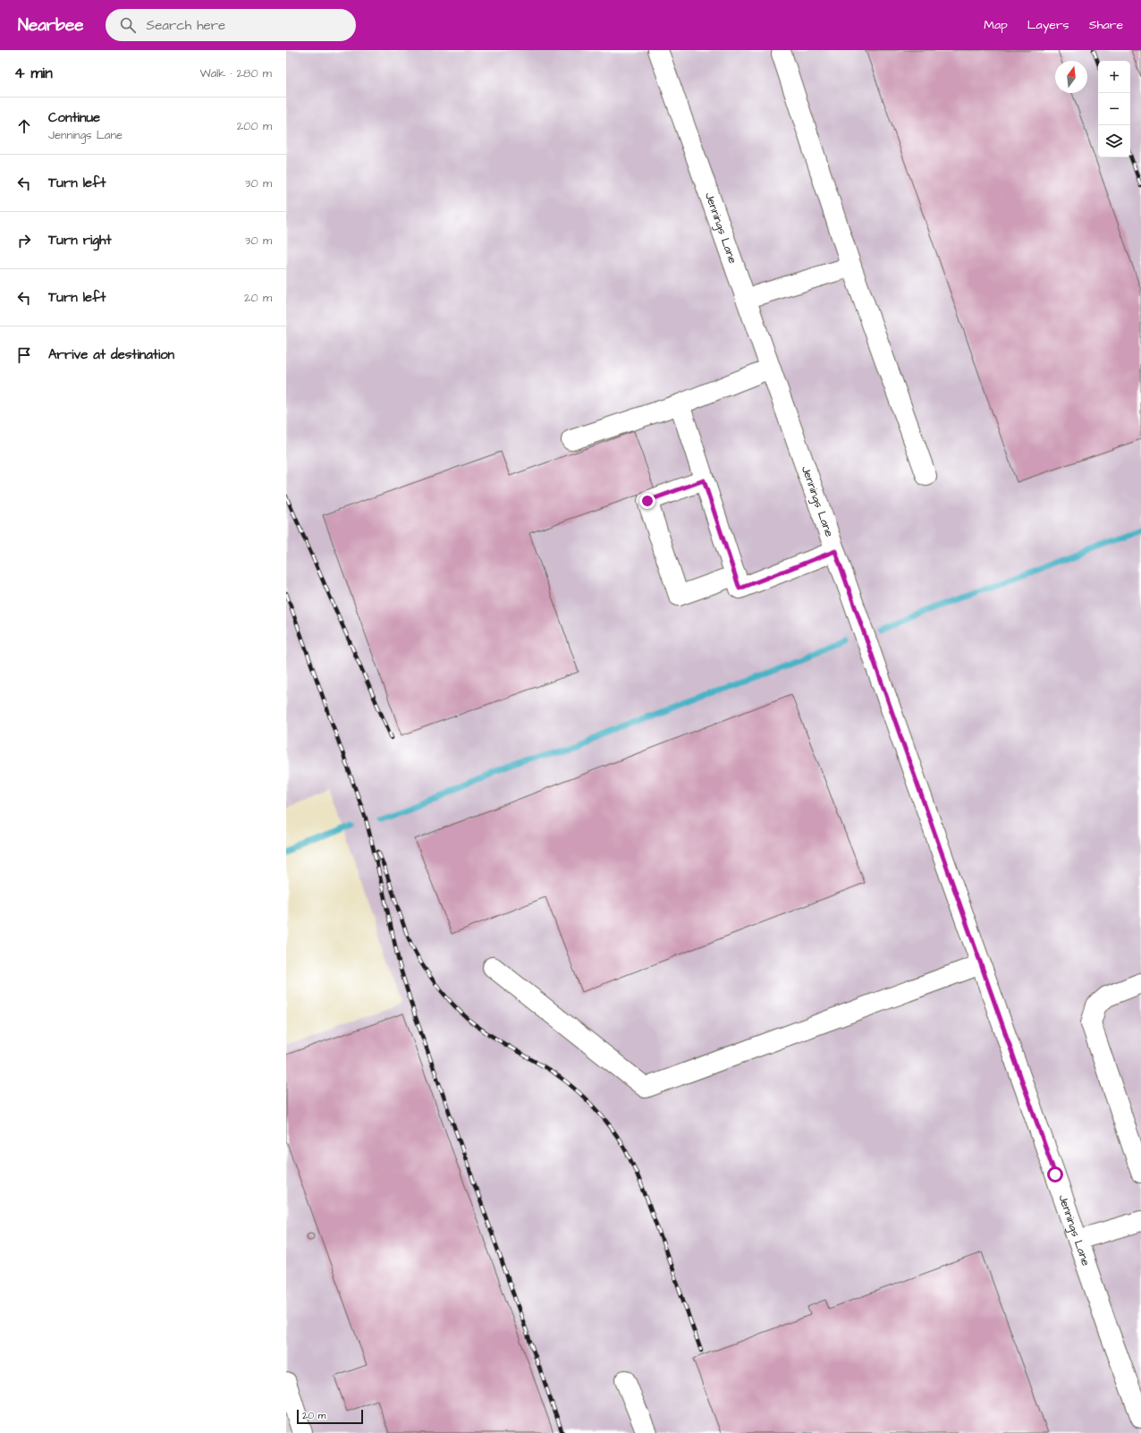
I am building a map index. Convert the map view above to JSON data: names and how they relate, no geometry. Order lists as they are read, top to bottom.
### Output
{
  "streets": {
    "street": ["Jennings Lane"]
  },
  "scale_bar": "20 m",
  "north": "top",
  "page": {
    "header": "Nearbee",
    "search": "Search here",
    "nav": ["Map", "Layers", "Share"],
    "heading": ["4 min", "Walk · 280 m"],
    "map_buttons": ["+", "−"],
    "list": [
      ["Continue", "Jennings Lane", "200 m"],
      ["Turn left", "30 m"],
      ["Turn right", "30 m"],
      ["Turn left", "20 m"],
      "Arrive at destination"
    ],
    "scale": "20 m"
  }
}
